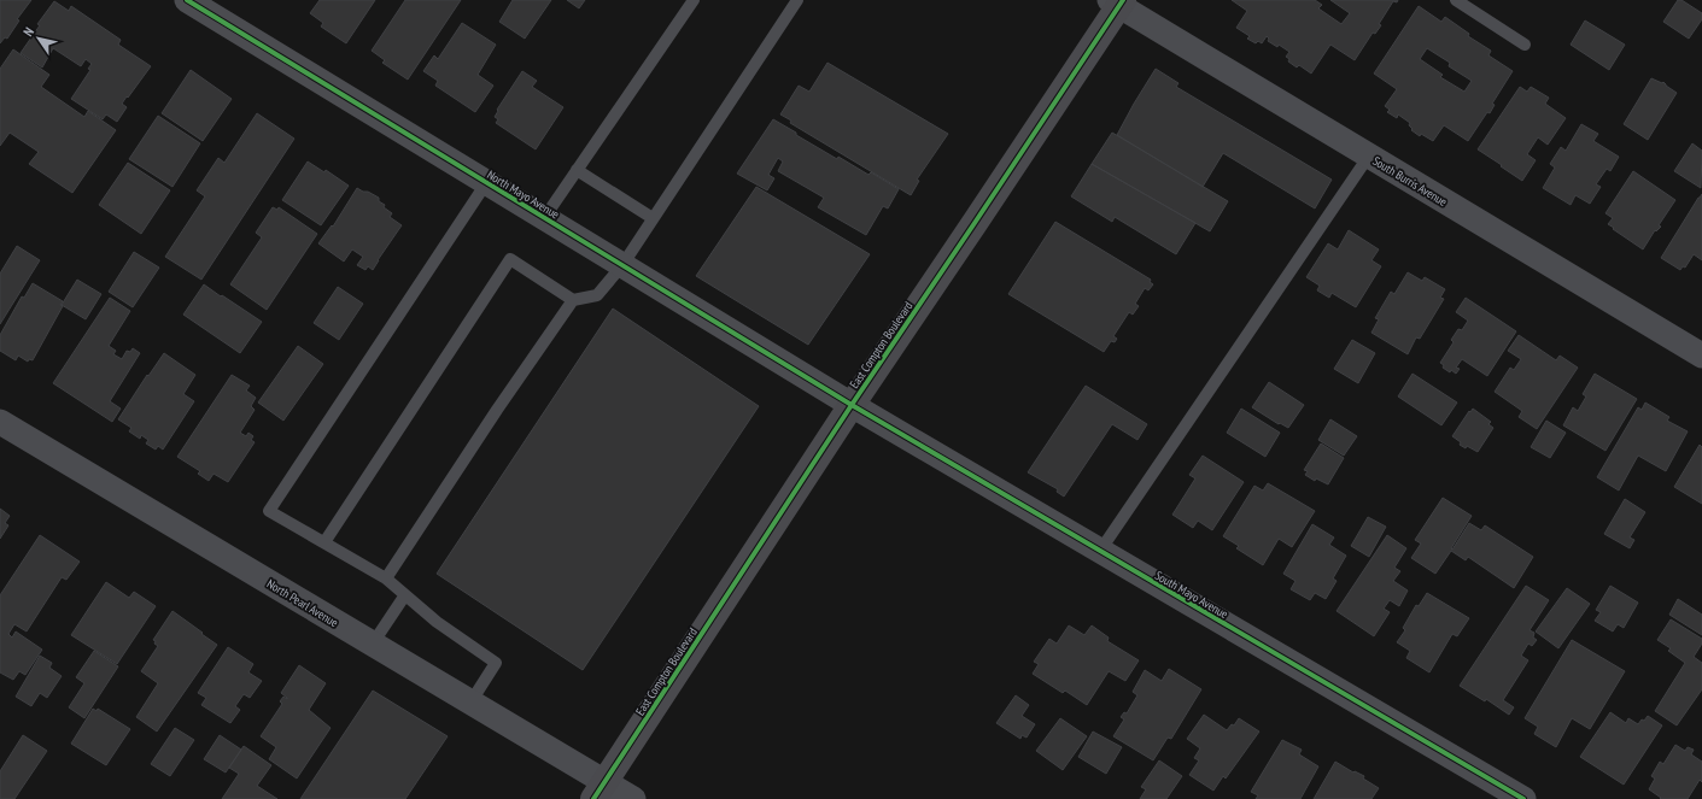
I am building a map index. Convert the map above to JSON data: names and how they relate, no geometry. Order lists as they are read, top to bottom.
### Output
{
  "streets": {
    "main road": ["East Compton Boulevard"],
    "street": [
      "South Burris Avenue",
      "North Mayo Avenue",
      "South Mayo Avenue",
      "North Pearl Avenue"
    ]
  },
  "crossings": [
    ["South Burris Avenue", "East Compton Boulevard"],
    ["North Mayo Avenue", "East Compton Boulevard"],
    ["North Mayo Avenue", "South Mayo Avenue"],
    ["East Compton Boulevard", "South Mayo Avenue"],
    ["East Compton Boulevard", "North Pearl Avenue"]
  ],
  "north": "top left"
}
